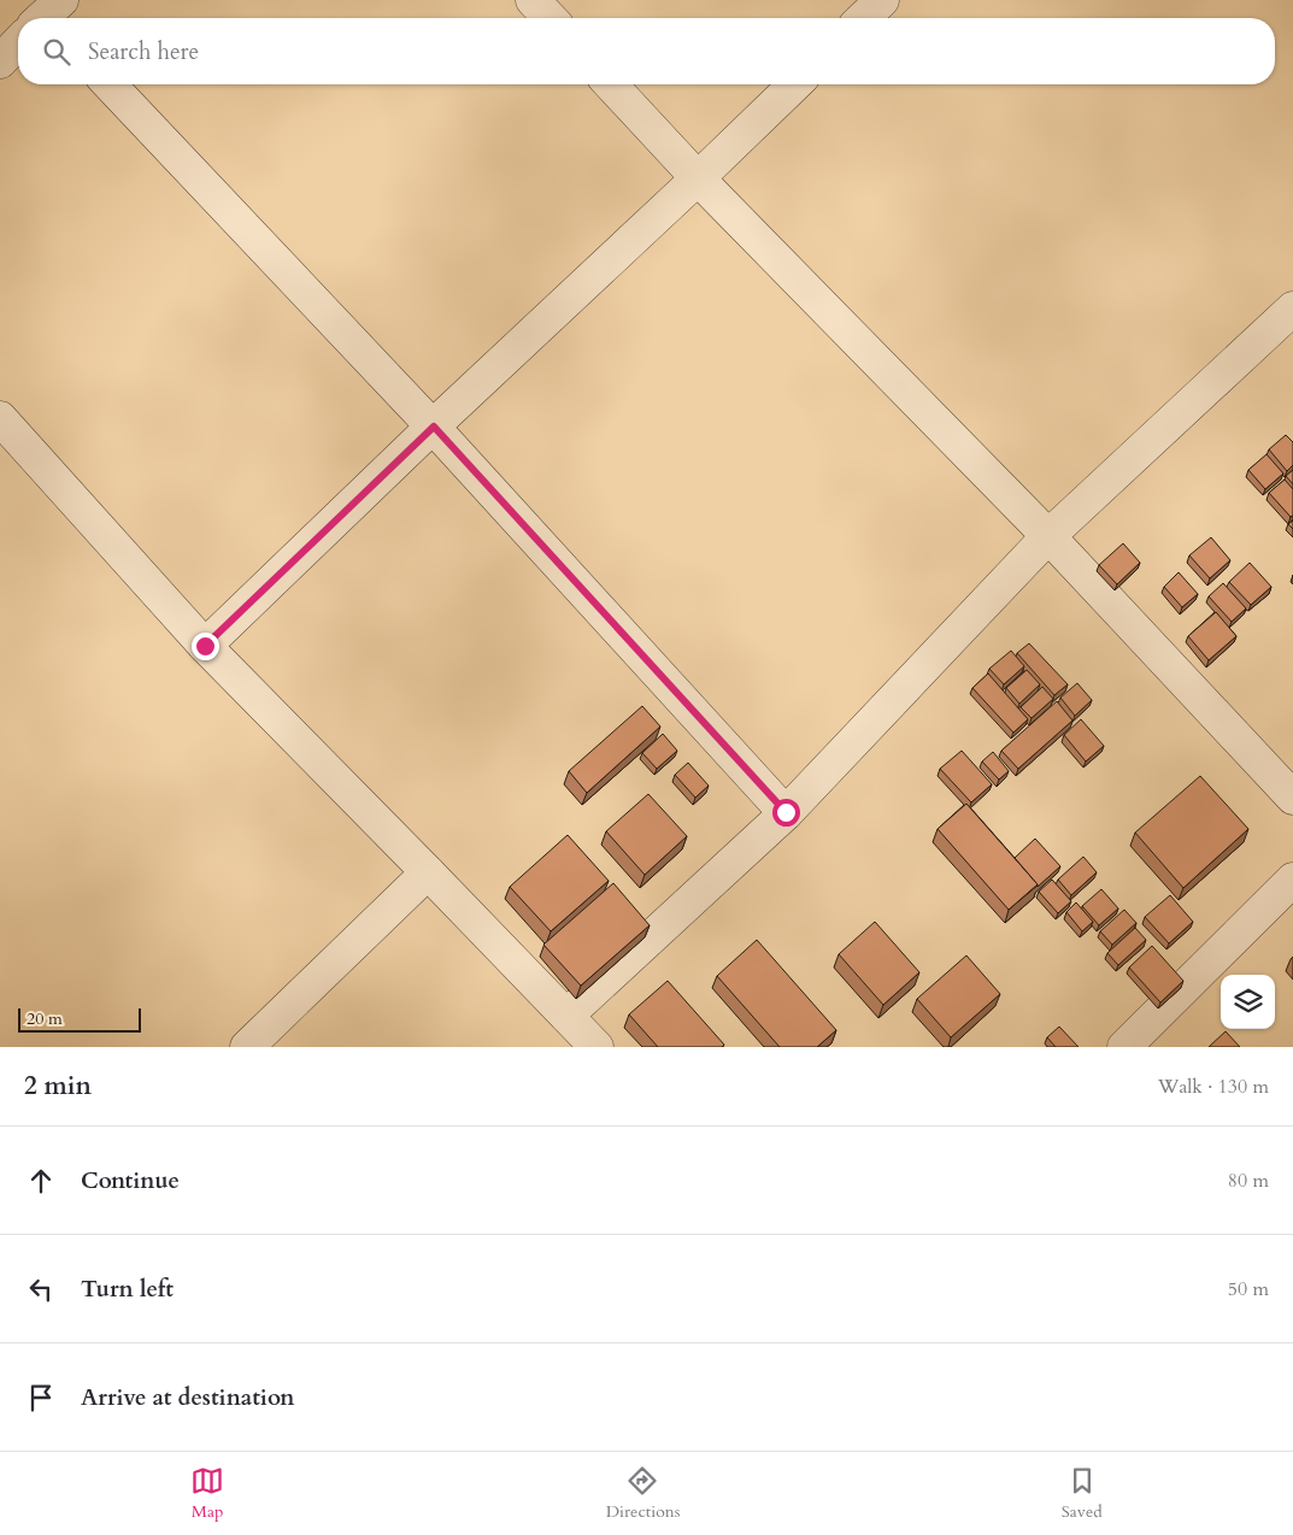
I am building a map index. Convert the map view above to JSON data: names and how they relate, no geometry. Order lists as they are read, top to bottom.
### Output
{
  "scale_bar": "20 m",
  "page": {
    "search": "Search here",
    "scale": "20 m",
    "heading": ["2 min", "Walk · 130 m"],
    "list": [
      ["Continue", "80 m"],
      ["Turn left", "50 m"],
      "Arrive at destination"
    ],
    "nav": ["Map", "Directions", "Saved"]
  }
}
